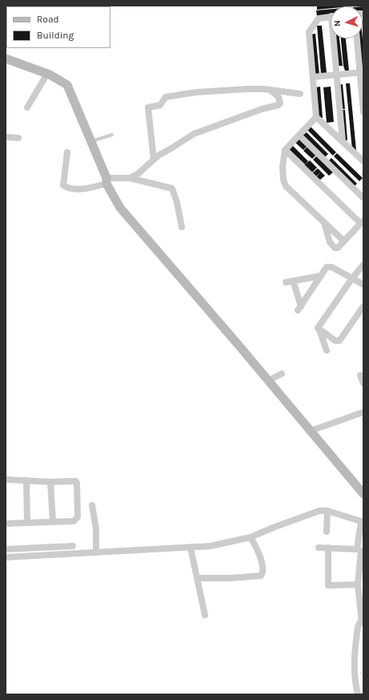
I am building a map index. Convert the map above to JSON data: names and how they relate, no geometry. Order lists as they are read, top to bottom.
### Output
{
  "legend": ["Road", "Building"],
  "north": "left"
}
